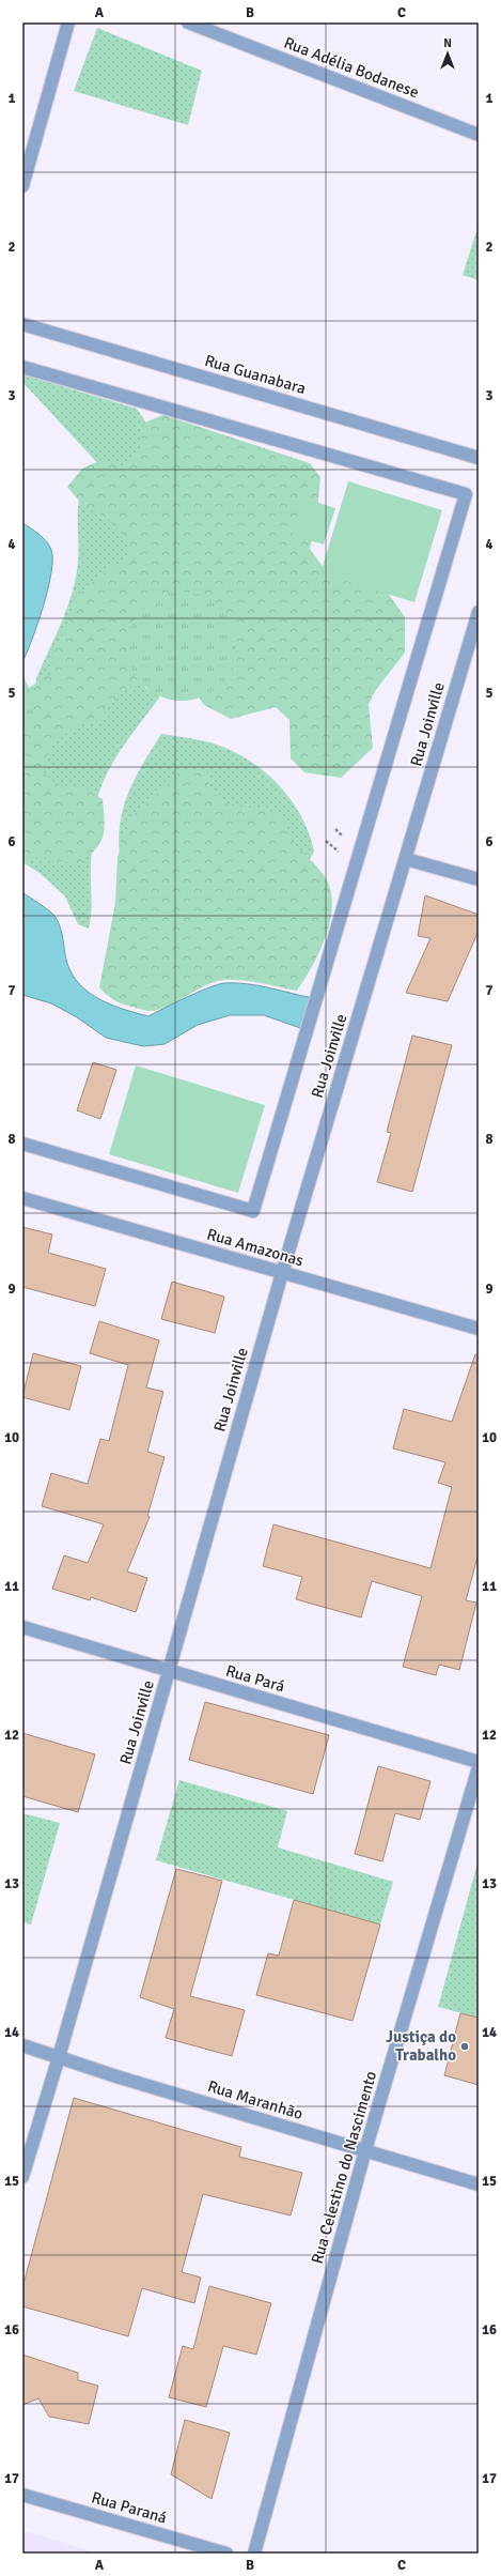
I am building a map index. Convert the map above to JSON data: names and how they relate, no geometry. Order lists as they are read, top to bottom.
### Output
{
  "streets": {
    "street": [
      "Rua Adélia Bodanese",
      "Rua Guanabara",
      "Rua Joinville",
      "Rua Amazonas",
      "Rua Pará",
      "Rua Maranhão",
      "Rua Celestino do Nascimento",
      "Rua Paraná"
    ]
  },
  "crossings": [
    ["Rua Joinville", "Rua Amazonas"],
    ["Rua Joinville", "Rua Pará"],
    ["Rua Joinville", "Rua Maranhão"],
    ["Rua Maranhão", "Rua Celestino do Nascimento"]
  ],
  "places": ["Justiça do Trabalho"],
  "north": "top",
  "grid": {
    "columns": ["A", "B", "C"],
    "rows": [
      "1",
      "2",
      "3",
      "4",
      "5",
      "6",
      "7",
      "8",
      "9",
      "10",
      "11",
      "12",
      "13",
      "14",
      "15",
      "16",
      "17"
    ]
  }
}
